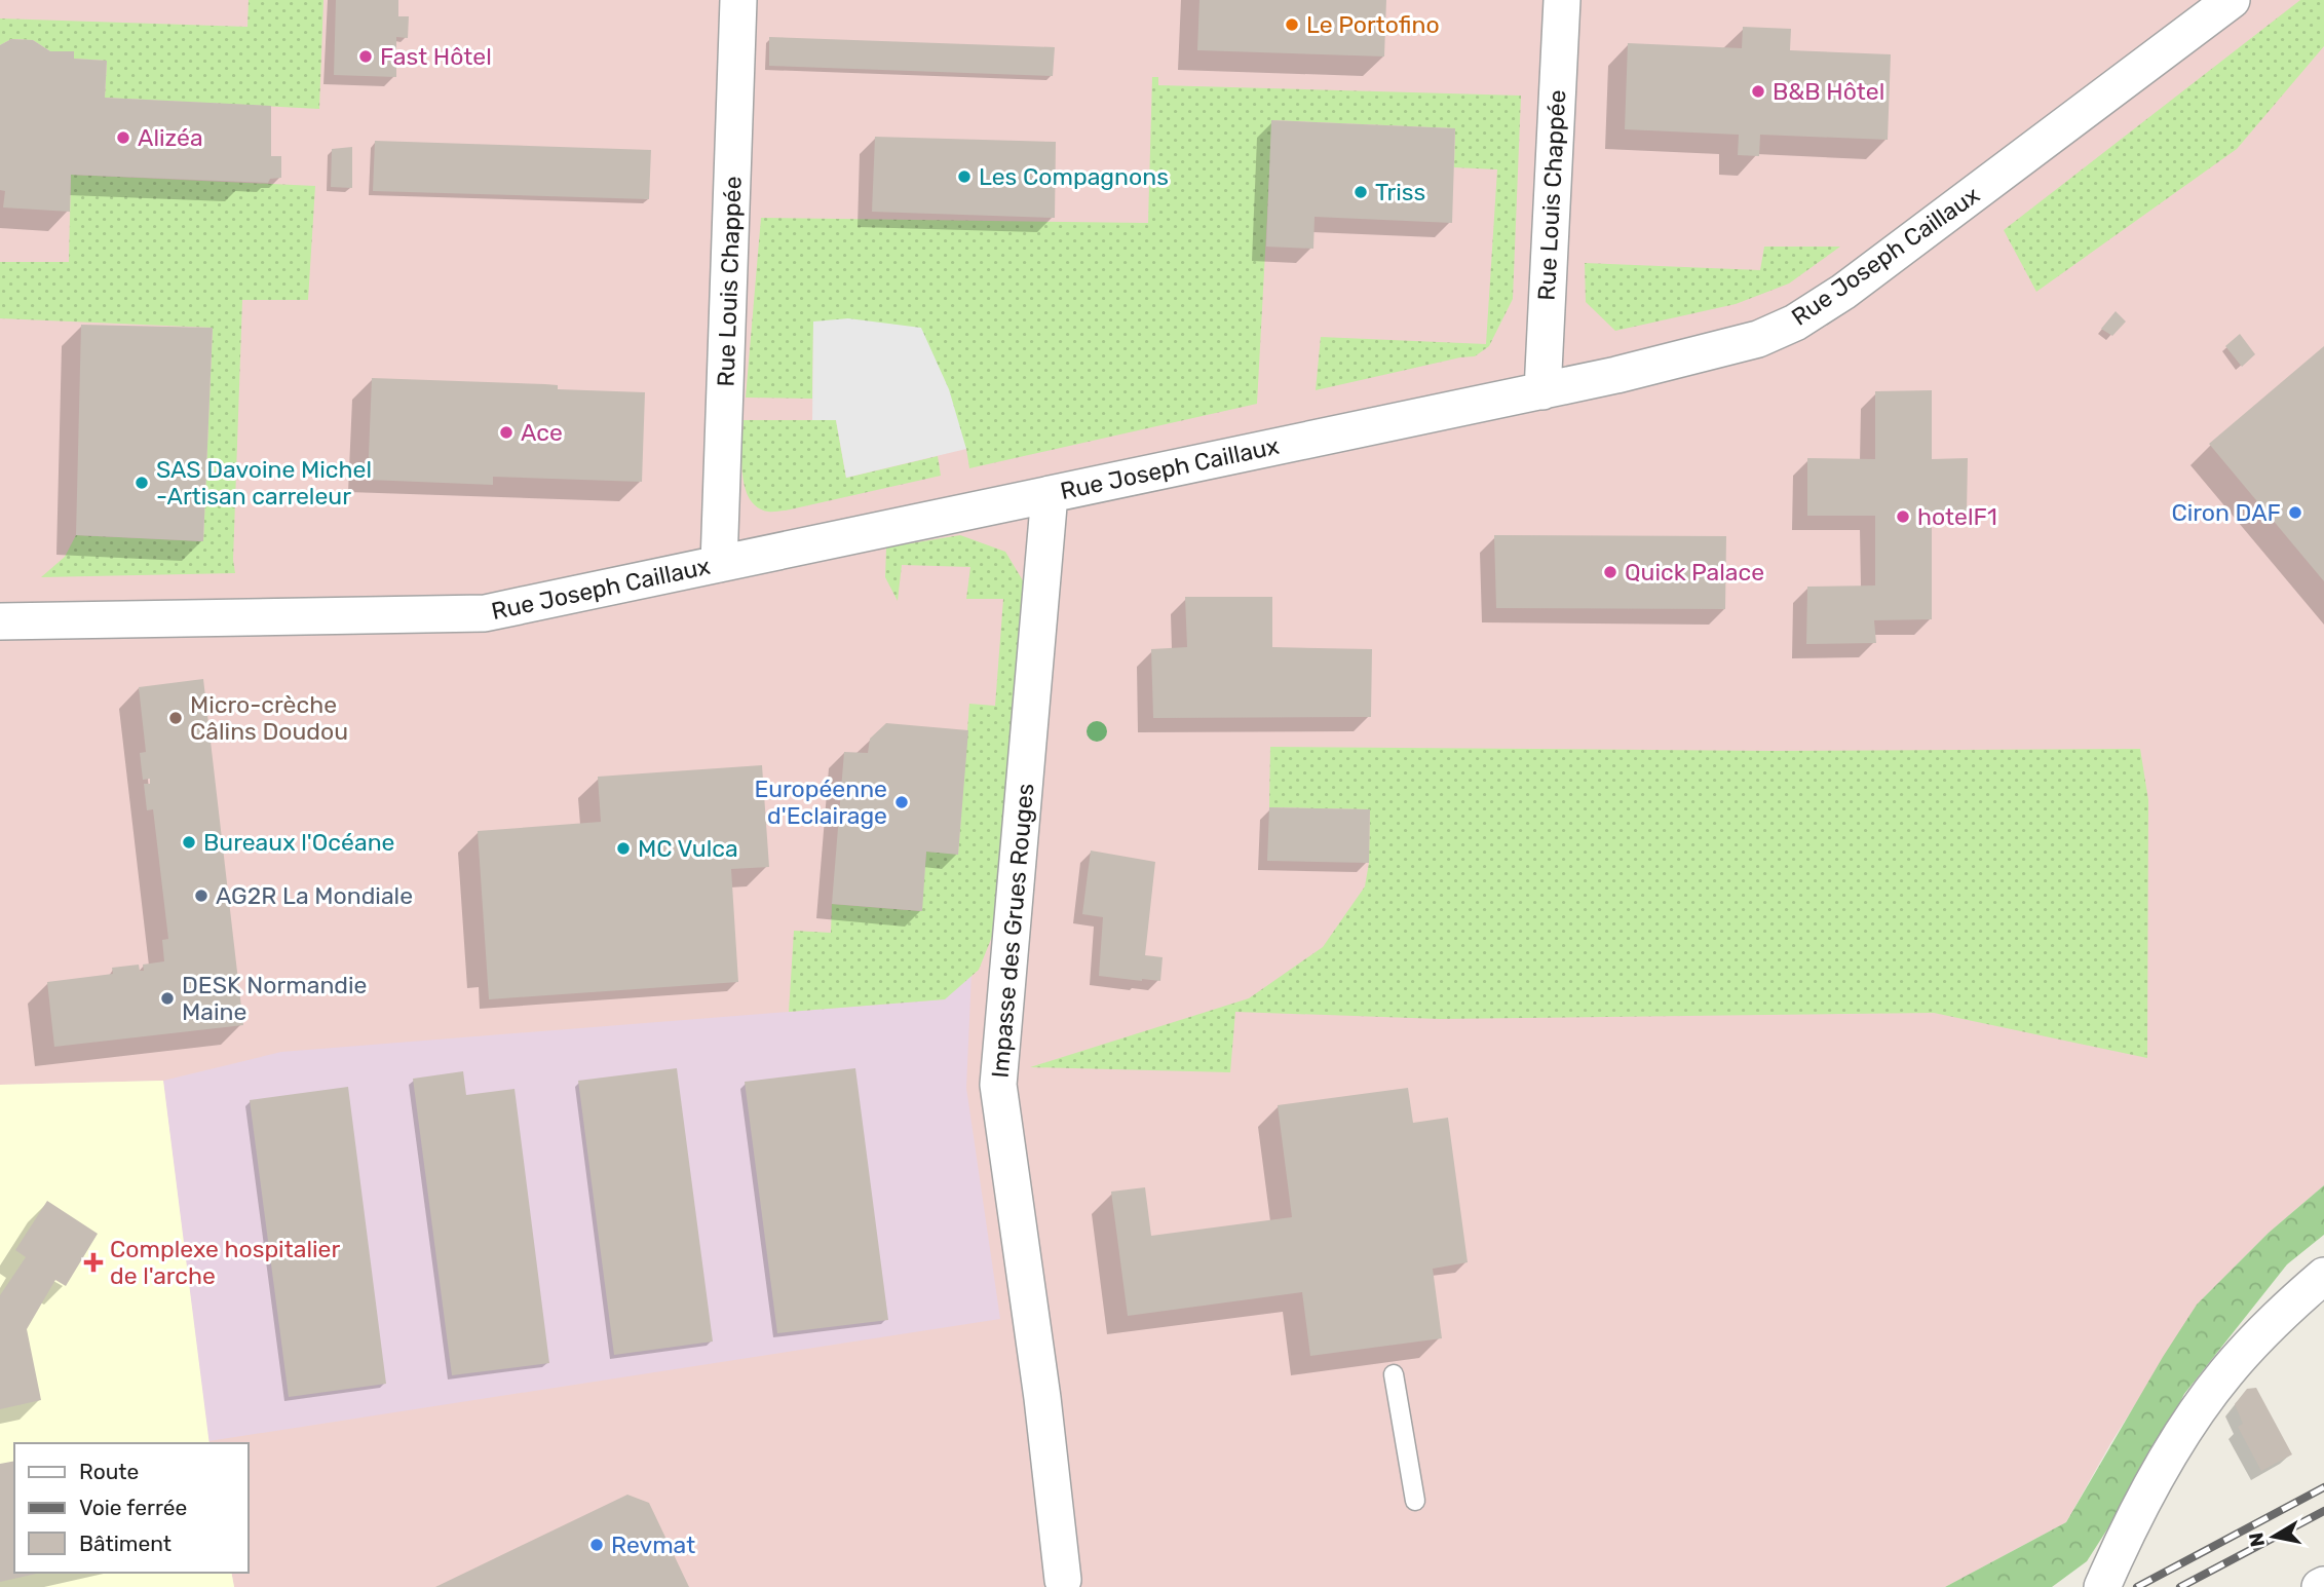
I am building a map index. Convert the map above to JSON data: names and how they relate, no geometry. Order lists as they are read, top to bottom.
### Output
{
  "streets": {
    "street": ["Rue Louis Chappée", "Rue Joseph Caillaux", "Impasse des Grues Rouges"]
  },
  "crossings": [
    ["Rue Louis Chappée", "Rue Joseph Caillaux"],
    ["Rue Joseph Caillaux", "Impasse des Grues Rouges"]
  ],
  "places": {
    "other": [
      "Le Portofino",
      "Fast Hôtel",
      "B&B Hôtel",
      "Alizéa",
      "Les Compagnons",
      "Triss",
      "Ace",
      "SAS Davoine Michel -Artisan carreleur",
      "Ciron DAF",
      "hotelF1",
      "Quick Palace",
      "Micro-crèche Câlins Doudou",
      "Européenne d'Eclairage",
      "Bureaux l'Océane",
      "MC Vulca",
      "AG2R La Mondiale",
      "DESK Normandie Maine",
      "Revmat"
    ],
    "health": ["Complexe hospitalier de l'arche"]
  },
  "legend": ["Route", "Voie ferrée", "Bâtiment"],
  "north": "left"
}
